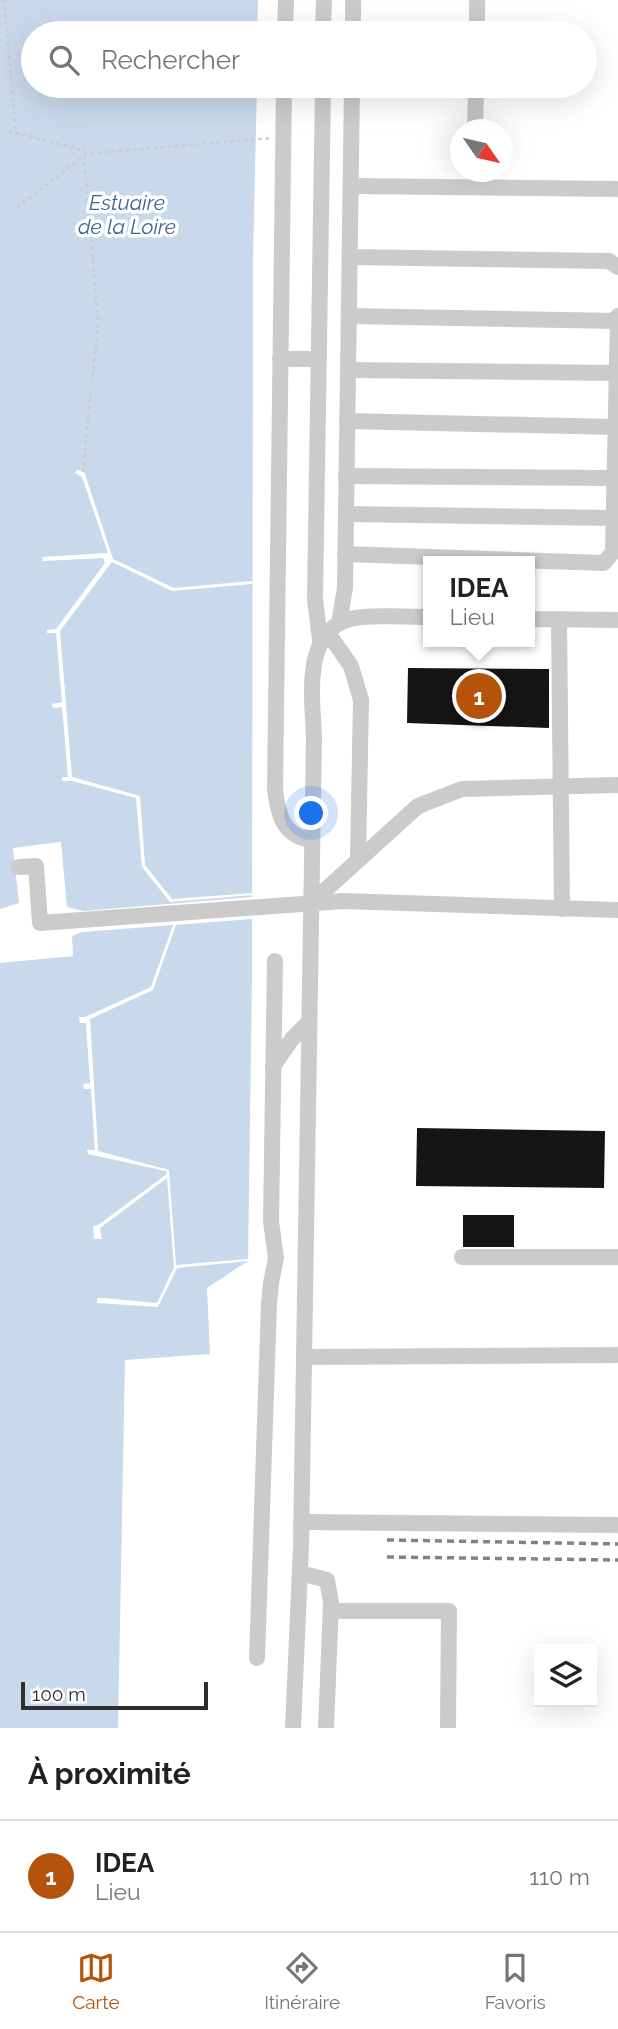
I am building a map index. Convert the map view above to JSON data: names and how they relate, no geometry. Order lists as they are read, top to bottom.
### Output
{
  "water": ["Estuaire de la Loire"],
  "scale_bar": "100 m",
  "north": "bottom right",
  "page": {
    "search": "Rechercher",
    "popup": ["IDEA", "Lieu"],
    "pins": "1",
    "scale": "100 m",
    "heading": "À proximité",
    "list": [
      {
        "mark": "1",
        "name": "IDEA",
        "note": "Lieu",
        "value": "110 m"
      }
    ],
    "nav": ["Carte", "Itinéraire", "Favoris"]
  }
}
